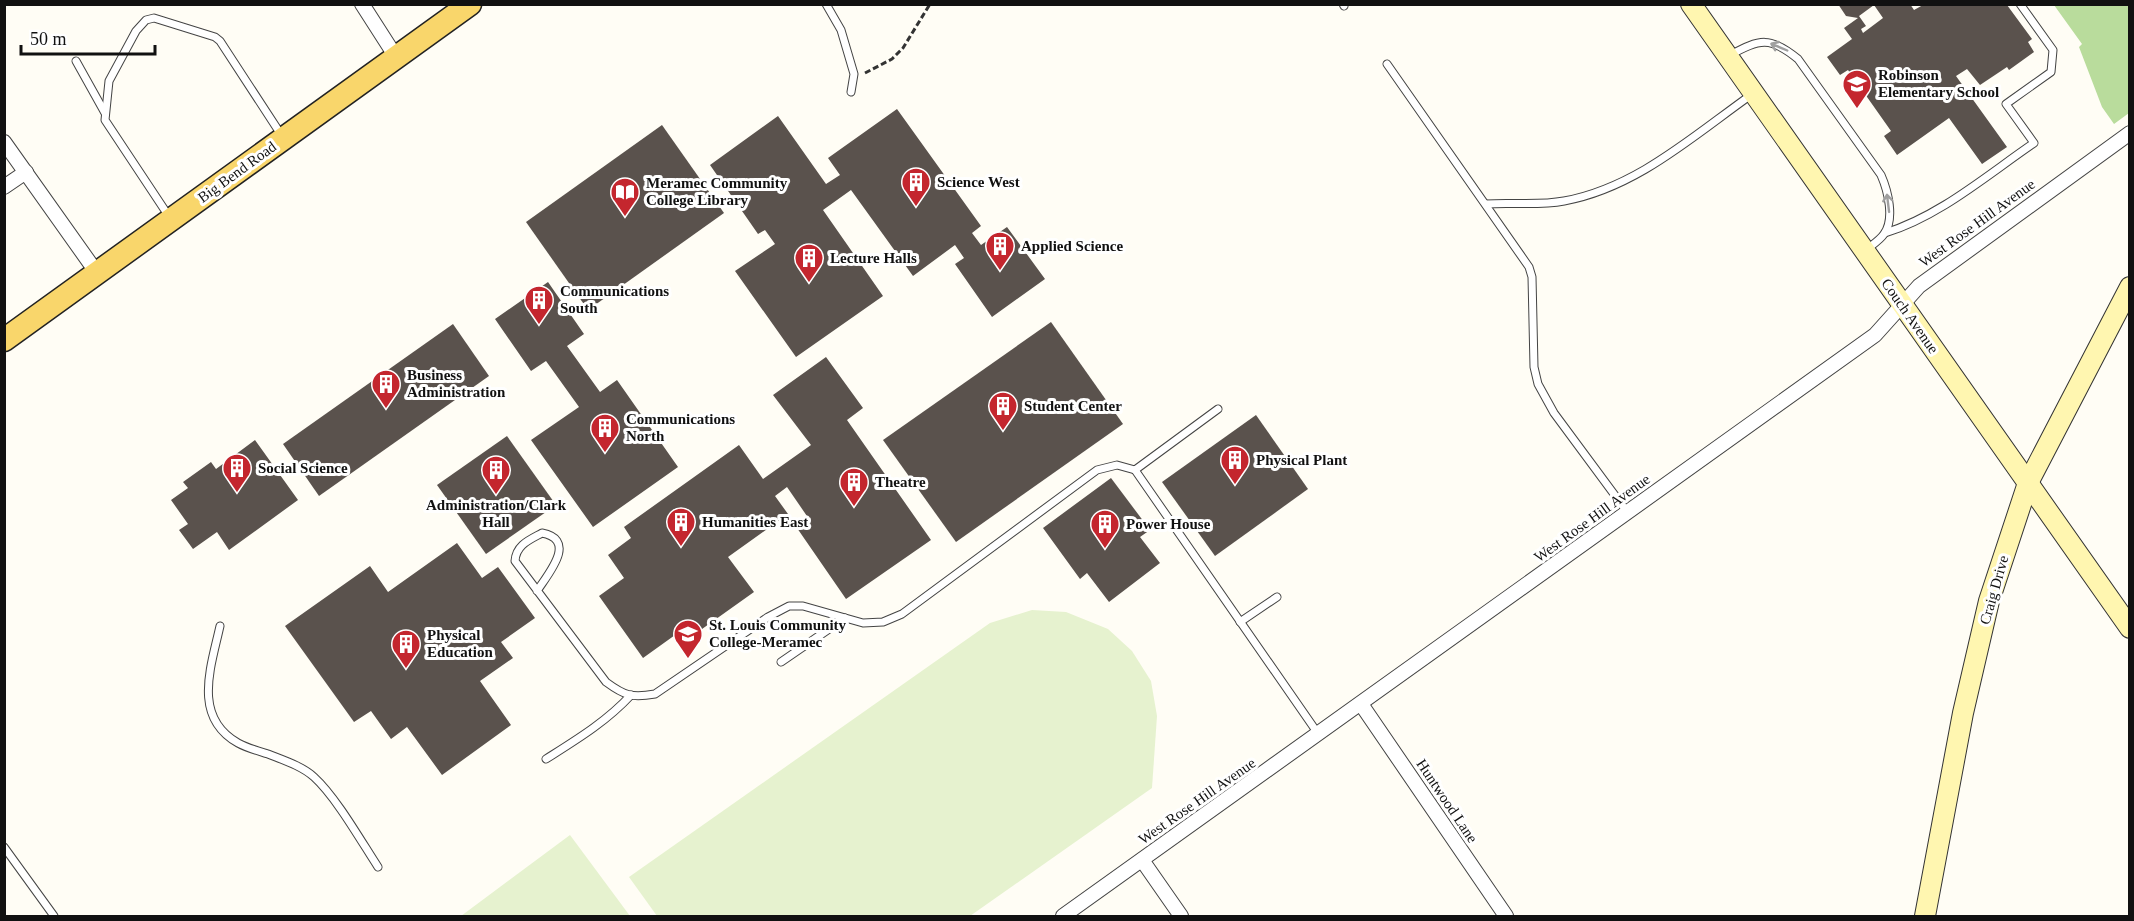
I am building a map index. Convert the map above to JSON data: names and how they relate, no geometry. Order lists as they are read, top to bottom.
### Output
{
  "streets": {
    "main road": ["Big Bend Road"],
    "street": [
      "West Rose Hill Avenue",
      "Couch Avenue",
      "Craig Drive",
      "Huntwood Lane"
    ]
  },
  "crossings": [
    ["West Rose Hill Avenue", "Couch Avenue"],
    ["West Rose Hill Avenue", "Huntwood Lane"],
    ["Couch Avenue", "Craig Drive"]
  ],
  "places": {
    "school or university": ["Robinson Elementary School", "St. Louis Community College-Meramec"],
    "building": [
      "Science West",
      "Applied Science",
      "Lecture Halls",
      "Communications South",
      "Business Administration",
      "Student Center",
      "Communications North",
      "Physical Plant",
      "Social Science",
      "Administration/Clark Hall",
      "Theatre",
      "Humanities East",
      "Power House",
      "Physical Education"
    ],
    "library": ["Meramec Community College Library"]
  },
  "scale_bar": "50 m"
}
